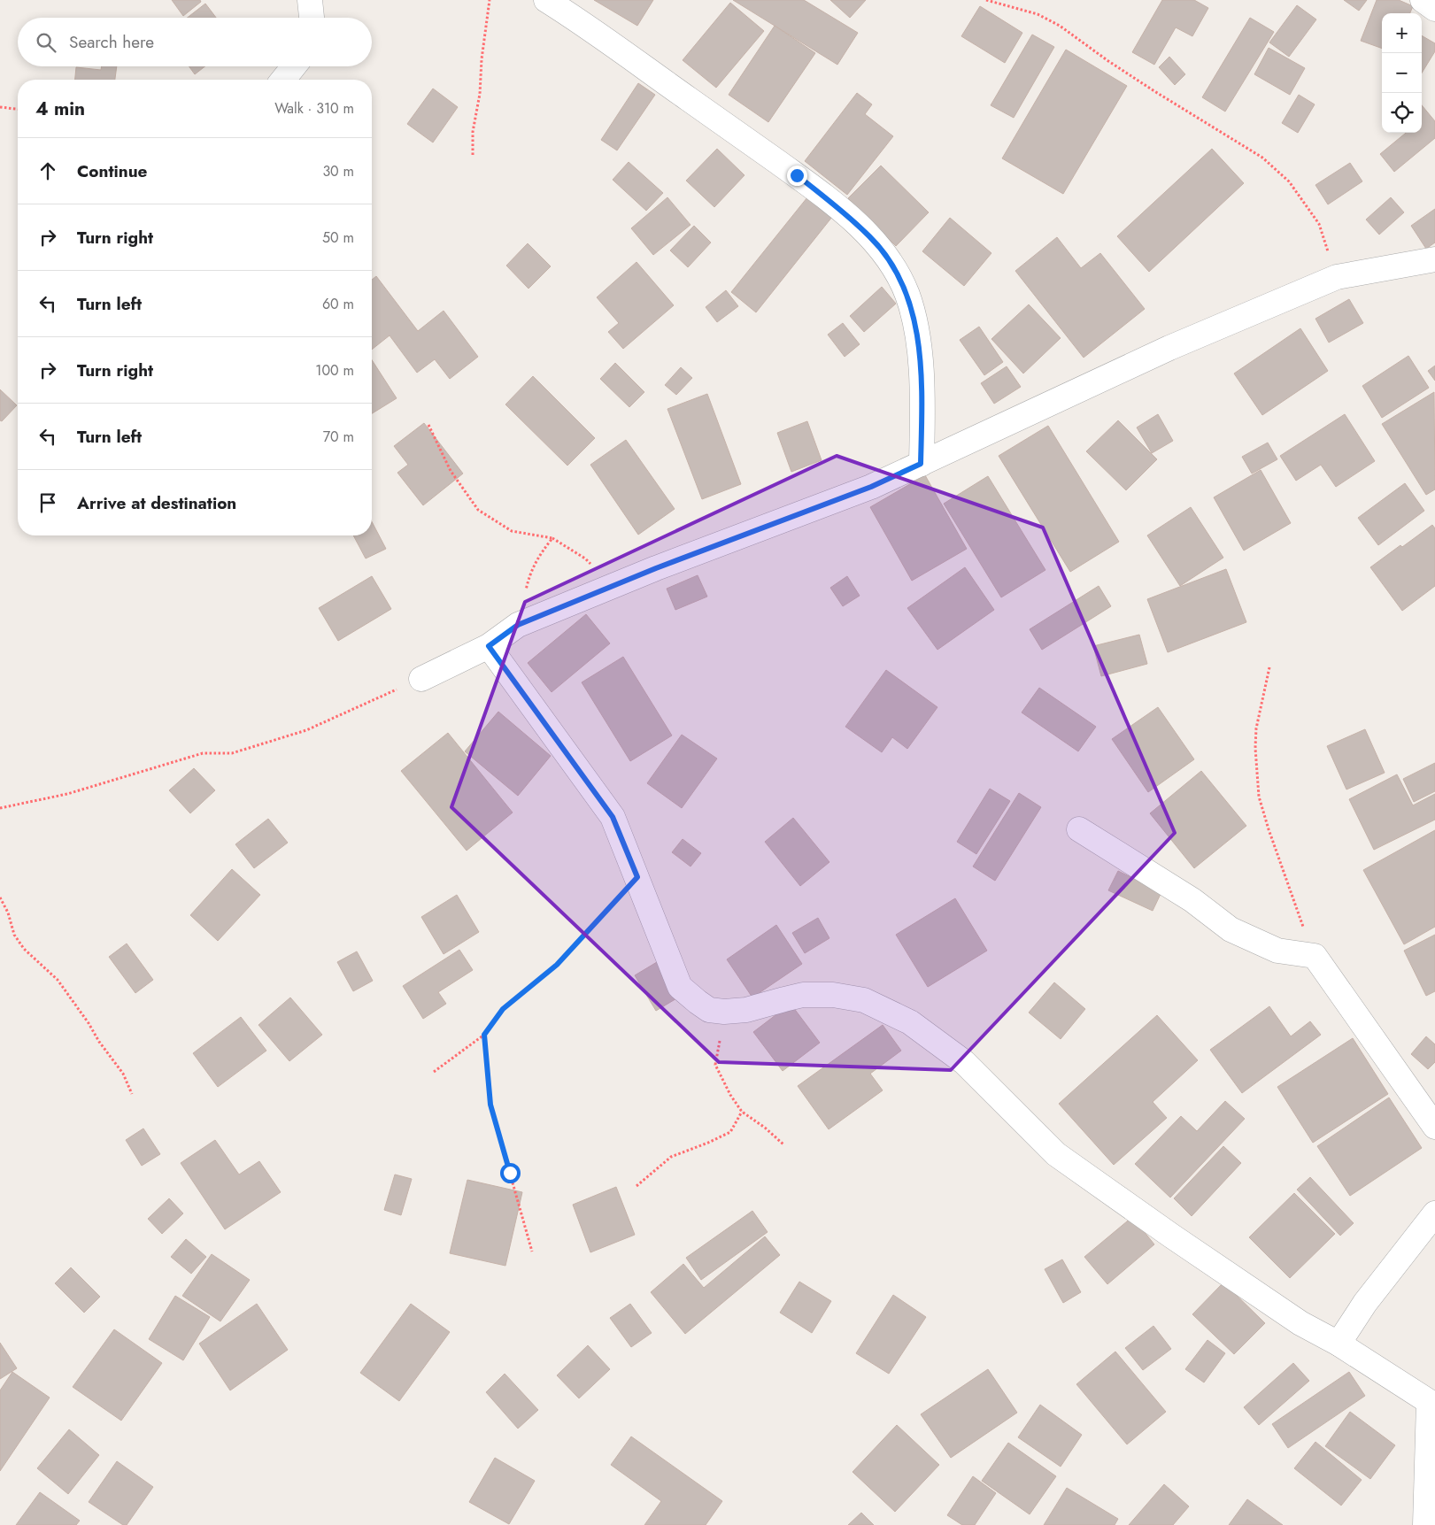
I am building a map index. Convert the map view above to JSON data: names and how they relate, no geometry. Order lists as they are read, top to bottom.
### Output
{
  "page": {
    "map_buttons": ["+", "−"],
    "search": "Search here",
    "heading": ["4 min", "Walk · 310 m"],
    "list": [
      ["Continue", "30 m"],
      ["Turn right", "50 m"],
      ["Turn left", "60 m"],
      ["Turn right", "100 m"],
      ["Turn left", "70 m"],
      "Arrive at destination"
    ]
  }
}
